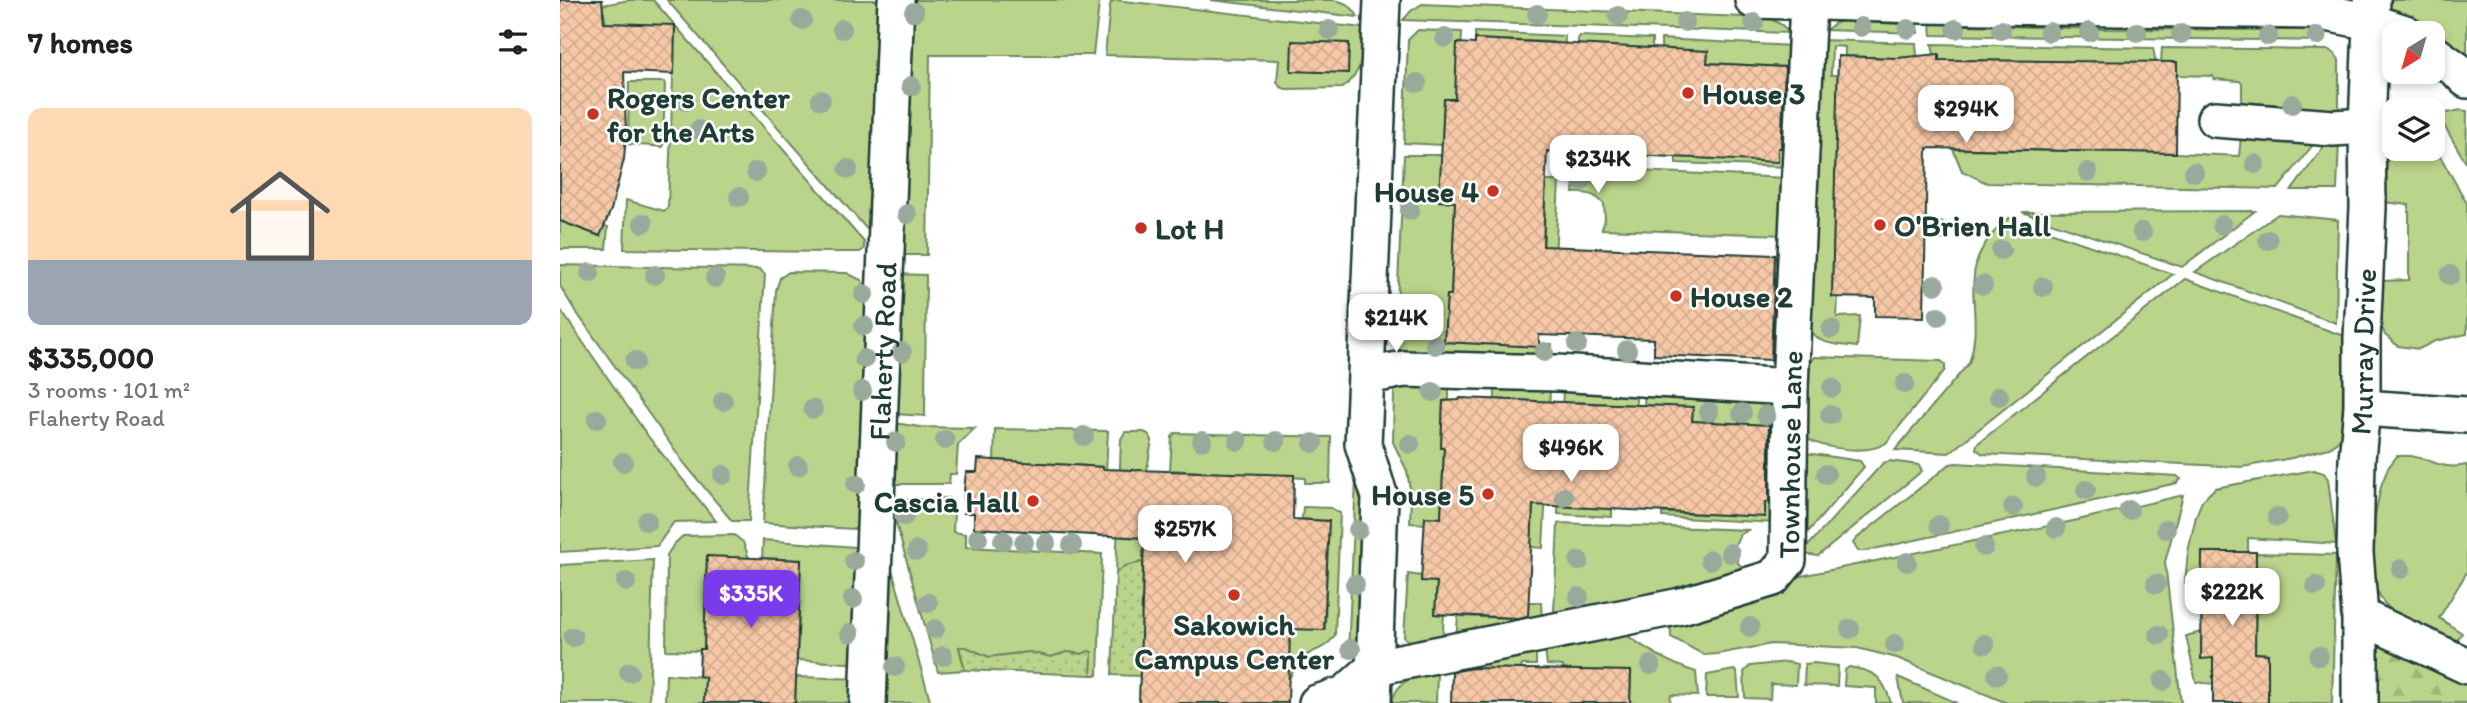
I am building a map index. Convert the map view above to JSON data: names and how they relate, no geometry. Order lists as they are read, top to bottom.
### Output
{
  "streets": {
    "street": ["Flaherty Road", "Murray Drive", "Townhouse Lane"]
  },
  "places": [
    "House 3",
    "Rogers Center for the Arts",
    "House 4",
    "O'Brien Hall",
    "Lot H",
    "House 2",
    "House 5",
    "Cascia Hall",
    "Sakowich Campus Center"
  ],
  "north": "bottom left",
  "page": {
    "heading": "7 homes",
    "list": [
      {
        "name": "$335,000",
        "note": "3 rooms · 101 m² · Flaherty Road"
      }
    ],
    "price": [
      "$294K",
      "$234K",
      "$214K",
      "$496K",
      "$257K",
      "$222K",
      "$335K"
    ]
  }
}
